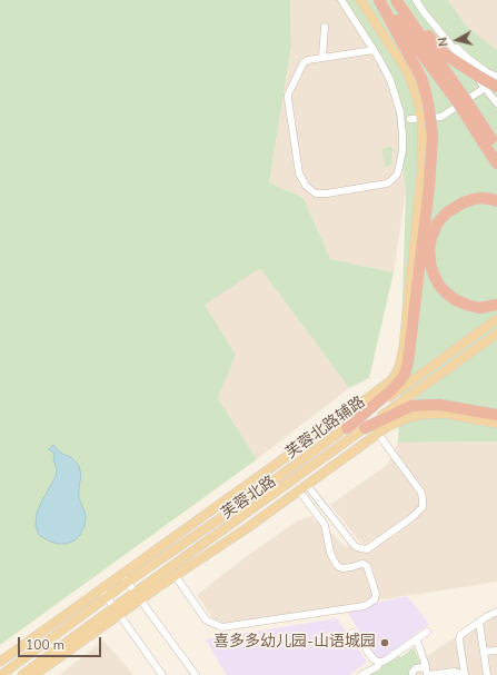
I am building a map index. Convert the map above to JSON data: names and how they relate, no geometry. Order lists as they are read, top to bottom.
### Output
{
  "streets": {
    "main road": ["芙蓉北路辅路", "芙蓉北路"]
  },
  "places": ["喜多多幼儿园-山语城园"],
  "scale_bar": "100 m",
  "north": "left"
}
